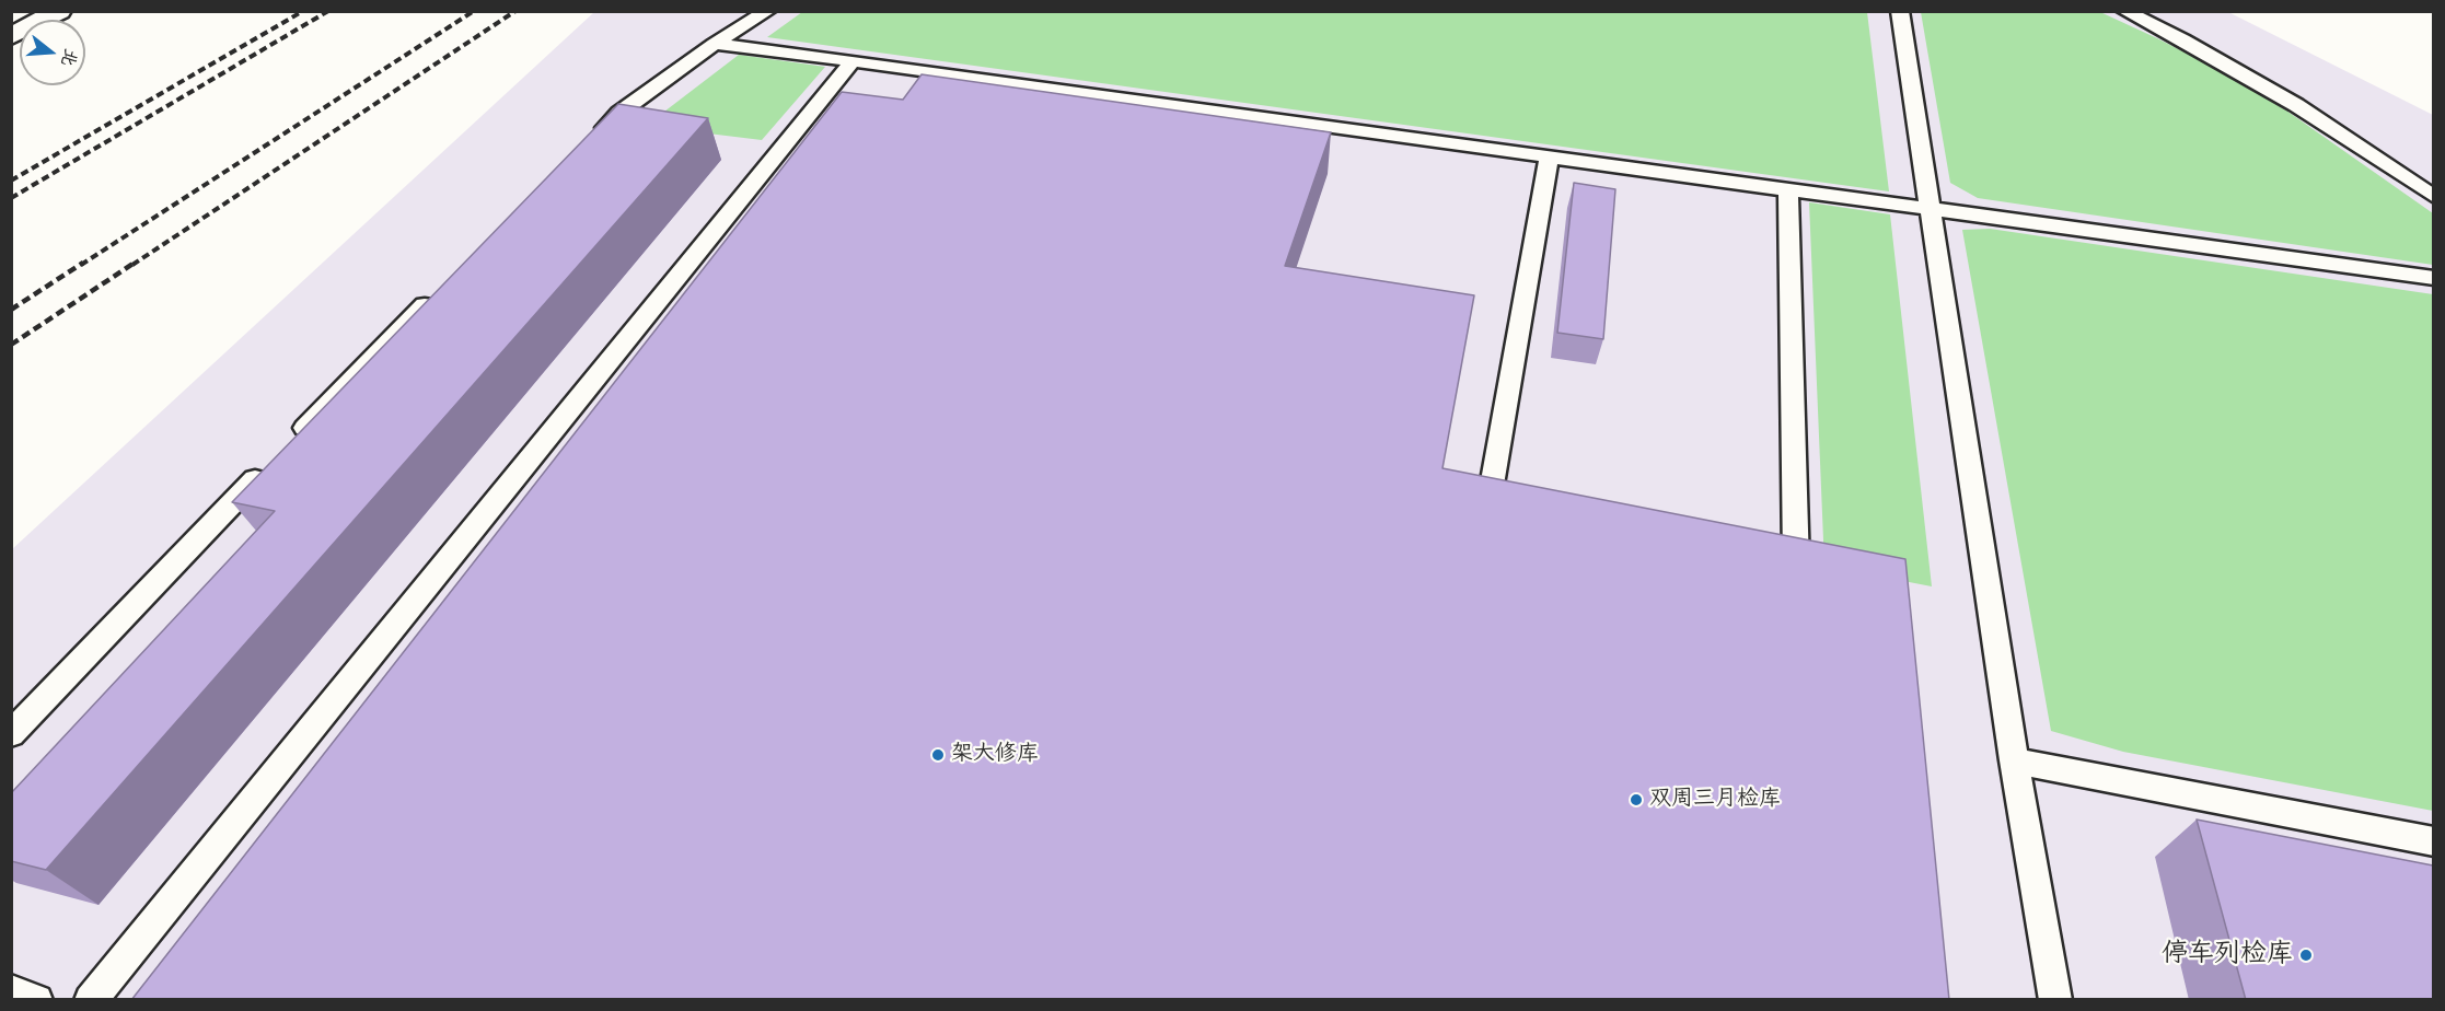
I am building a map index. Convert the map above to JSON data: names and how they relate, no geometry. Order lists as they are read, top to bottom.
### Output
{
  "places": ["架大修库", "双周三月检库", "停车列检库"],
  "north": "right"
}
